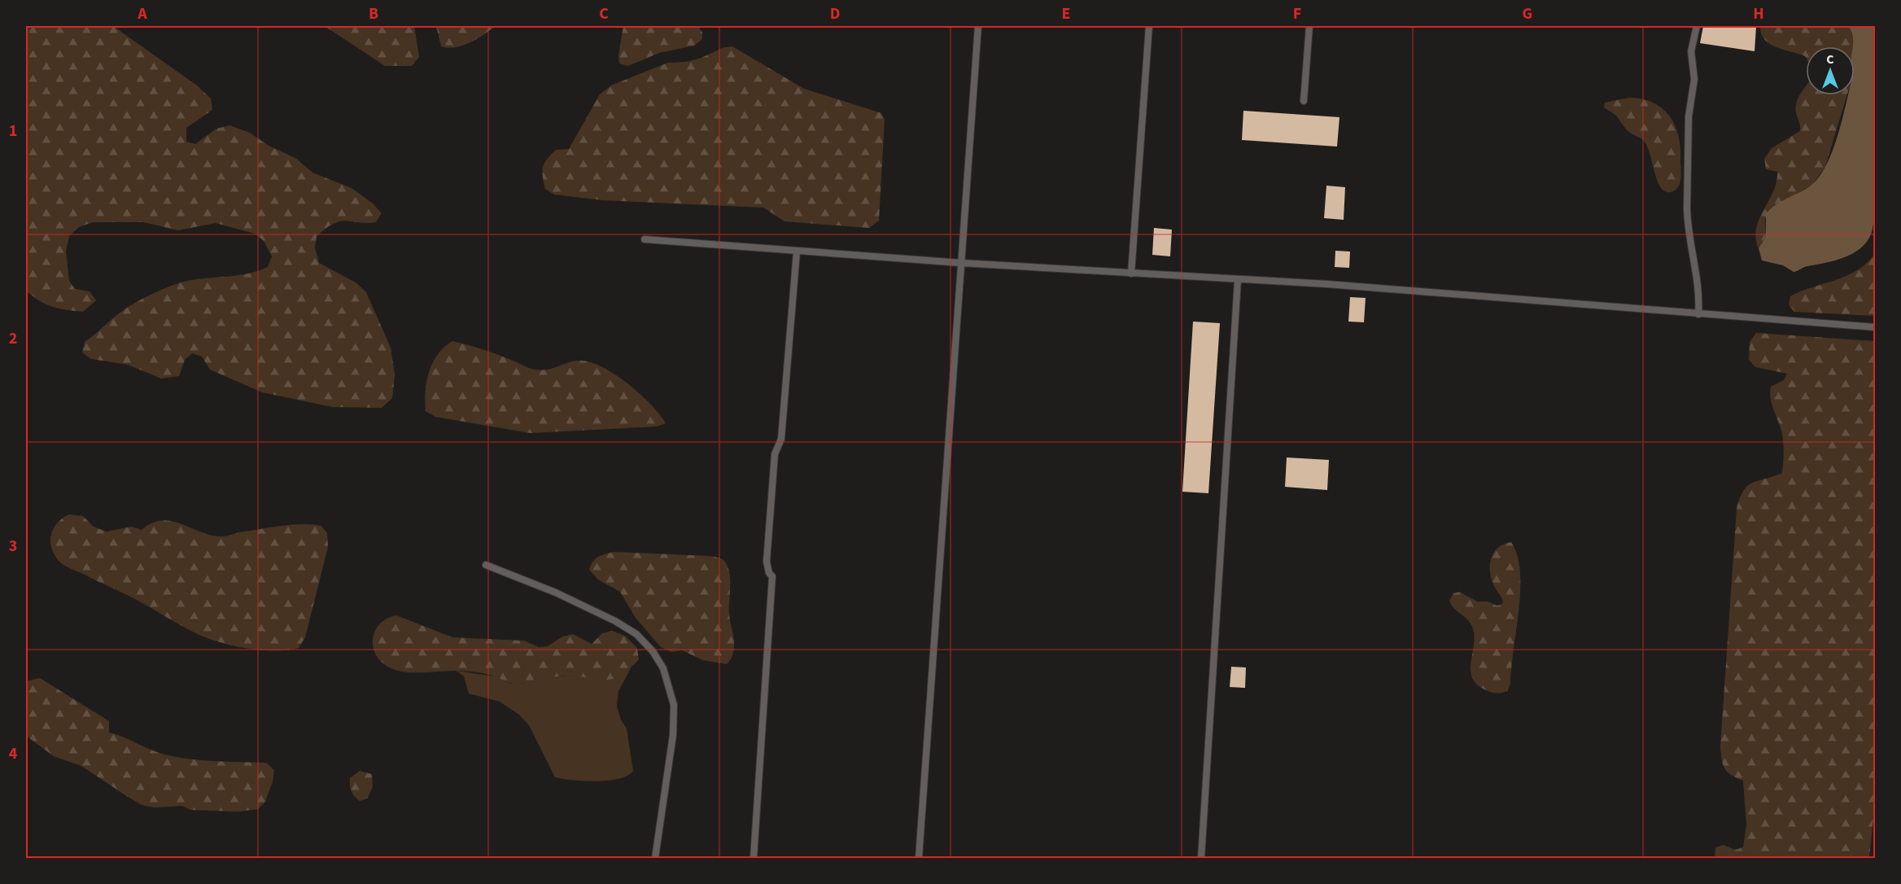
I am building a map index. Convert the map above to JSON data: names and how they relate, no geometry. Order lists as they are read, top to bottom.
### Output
{
  "north": "top",
  "grid": {
    "columns": [
      "A",
      "B",
      "C",
      "D",
      "E",
      "F",
      "G",
      "H"
    ],
    "rows": [
      "1",
      "2",
      "3",
      "4"
    ]
  }
}
